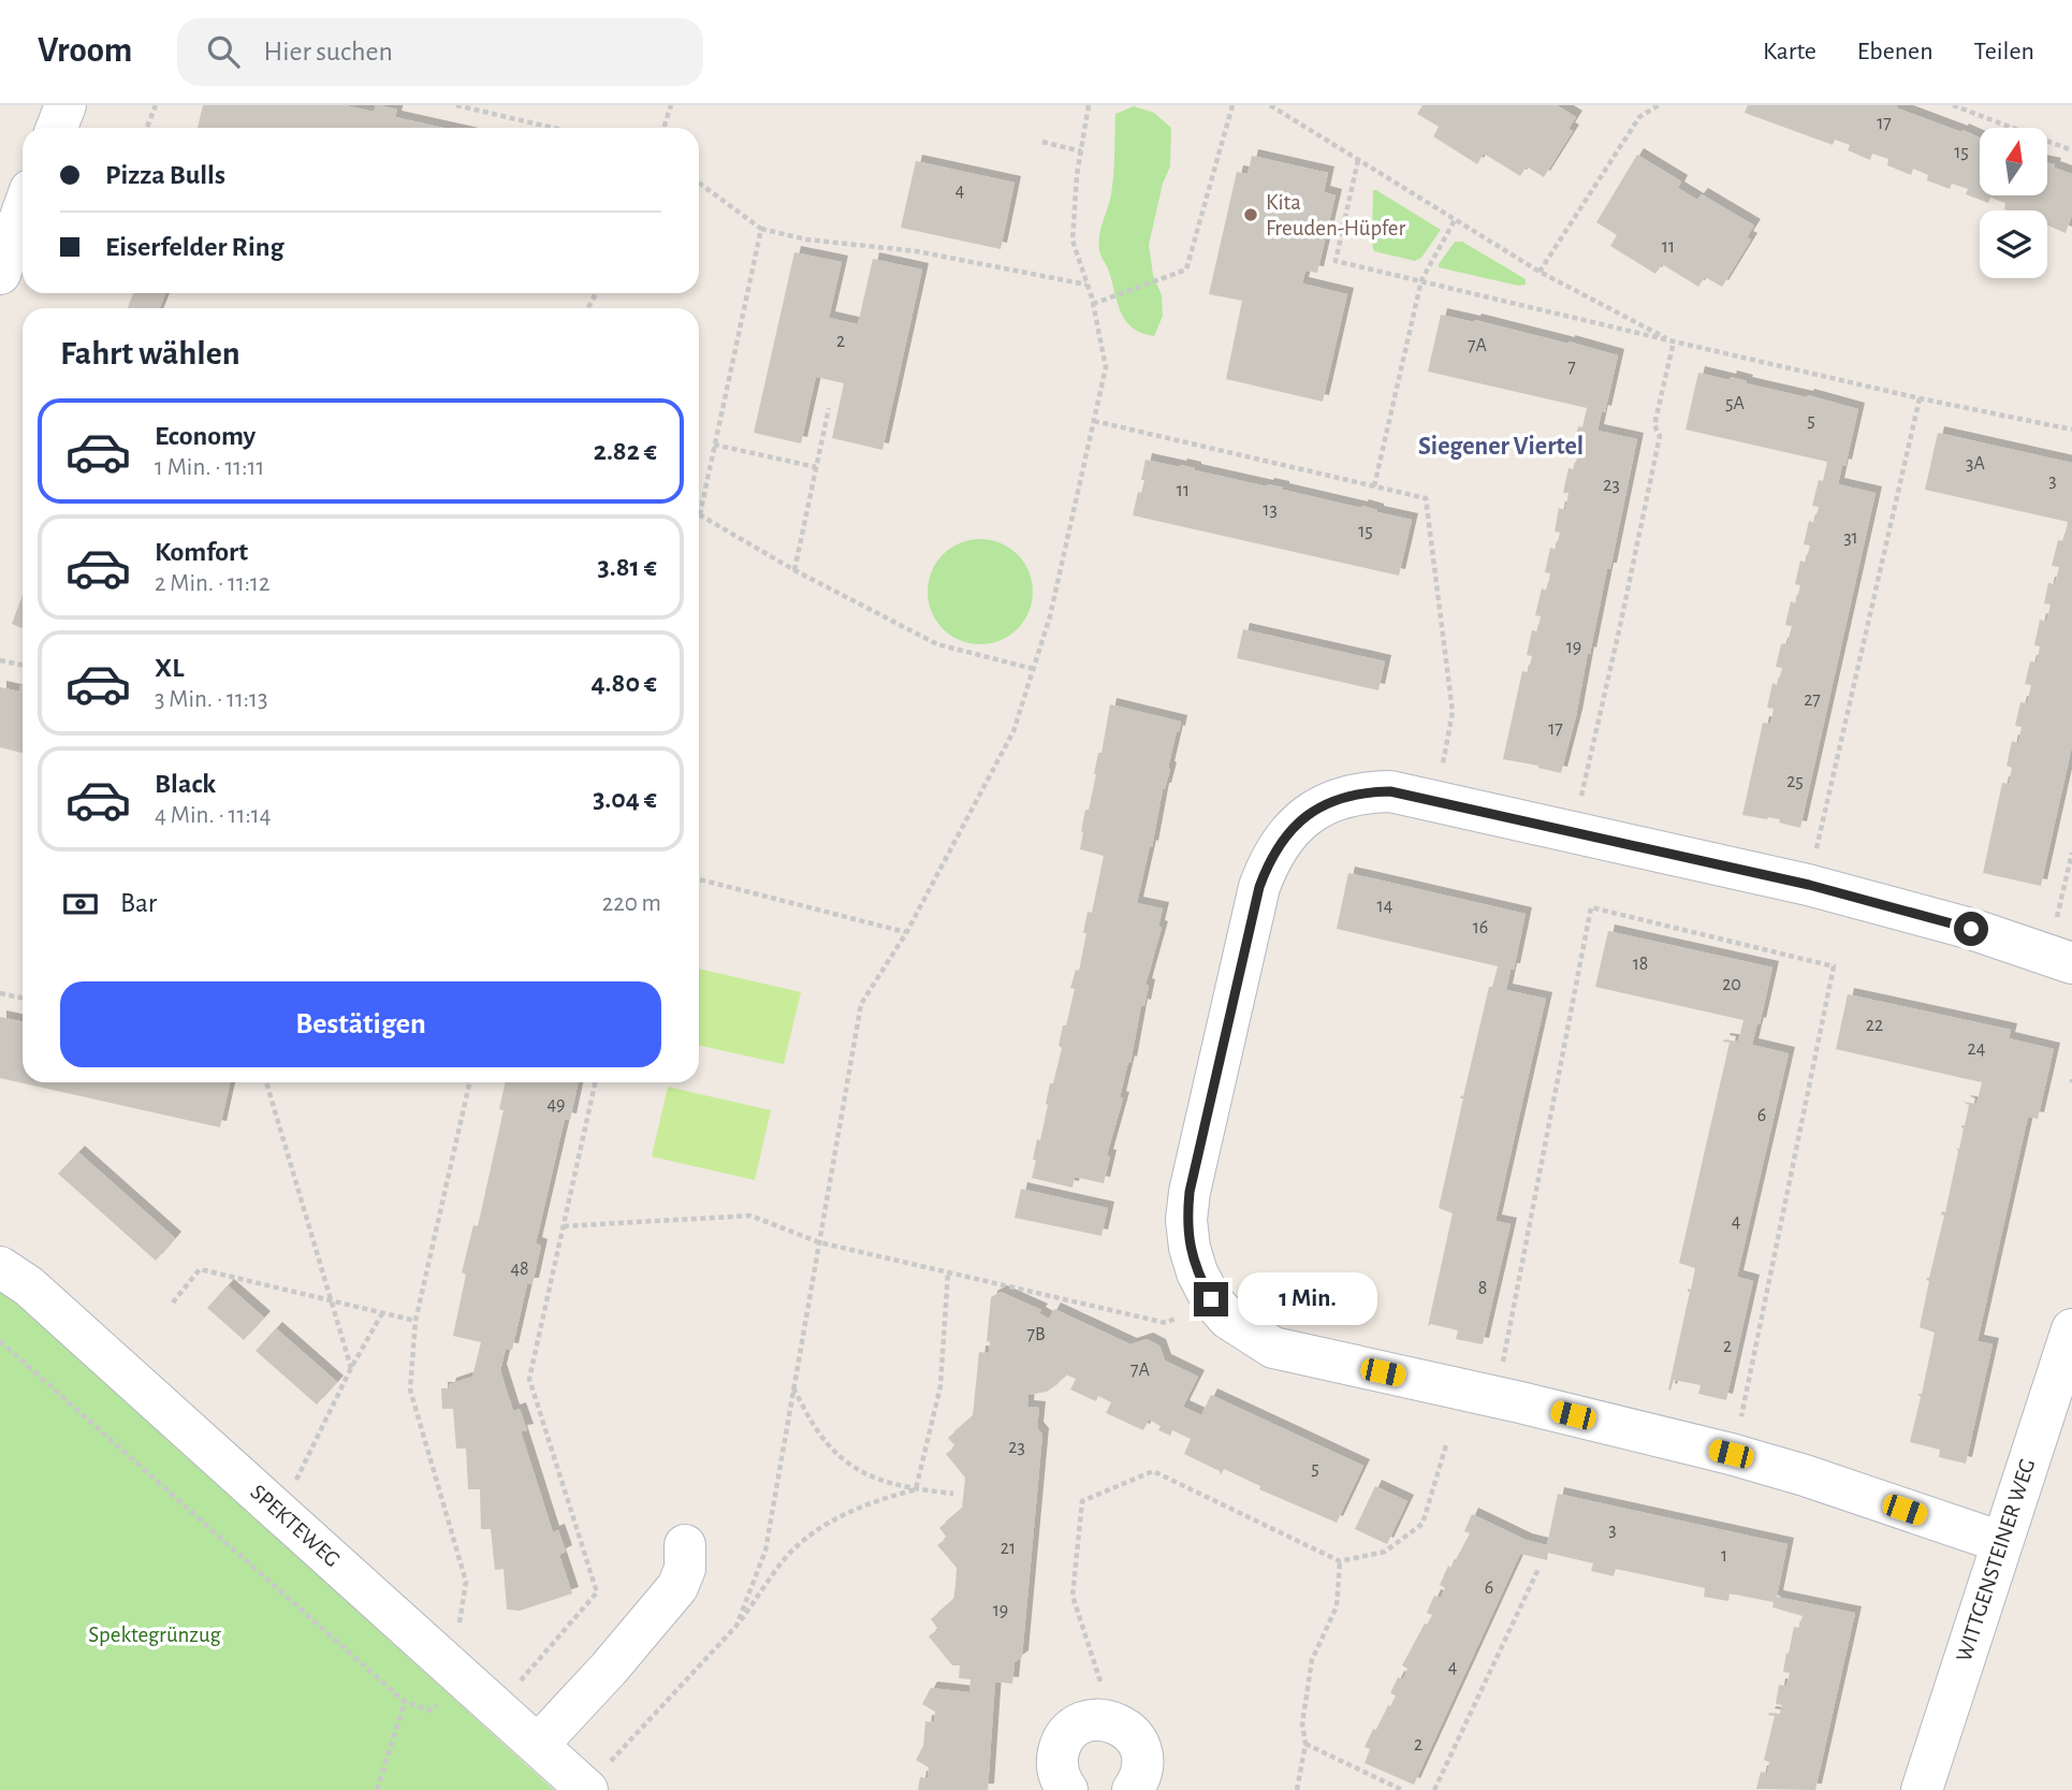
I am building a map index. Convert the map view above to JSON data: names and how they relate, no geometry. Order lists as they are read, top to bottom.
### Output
{
  "streets": {
    "street": ["SPEKTEWEG", "WITTGENSTEINER WEG"]
  },
  "districts": ["Siegener Viertel"],
  "parks": ["Spektegrünzug"],
  "places": ["Kita Freuden-Hüpfer"],
  "house_numbers": [
    "17",
    "15",
    "4",
    "11",
    "2",
    "7A",
    "7",
    "5A",
    "5",
    "3A",
    "3",
    "23",
    "11",
    "13",
    "15",
    "31",
    "19",
    "27",
    "17",
    "25",
    "14",
    "16",
    "18",
    "20",
    "22",
    "24",
    "49",
    "6",
    "4",
    "48",
    "8",
    "7B",
    "2",
    "7A",
    "23",
    "5",
    "3",
    "21",
    "1",
    "6",
    "19",
    "4",
    "2"
  ],
  "north": "top",
  "page": {
    "header": "Vroom",
    "search": "Hier suchen",
    "nav": ["Karte", "Ebenen", "Teilen"],
    "banner": ["Pizza Bulls", "Eiserfelder Ring"],
    "heading": "Fahrt wählen",
    "list": [
      {
        "name": "Economy",
        "note": "1 Min. · 11:11",
        "value": "2.82 €"
      },
      {
        "name": "Komfort",
        "note": "2 Min. · 11:12",
        "value": "3.81 €"
      },
      {
        "name": "XL",
        "note": "3 Min. · 11:13",
        "value": "4.80 €"
      },
      {
        "name": "Black",
        "note": "4 Min. · 11:14",
        "value": "3.04 €"
      }
    ],
    "pay": ["Bar", "220 m"],
    "buttons": "Bestätigen",
    "bubble": "1 Min."
  }
}
